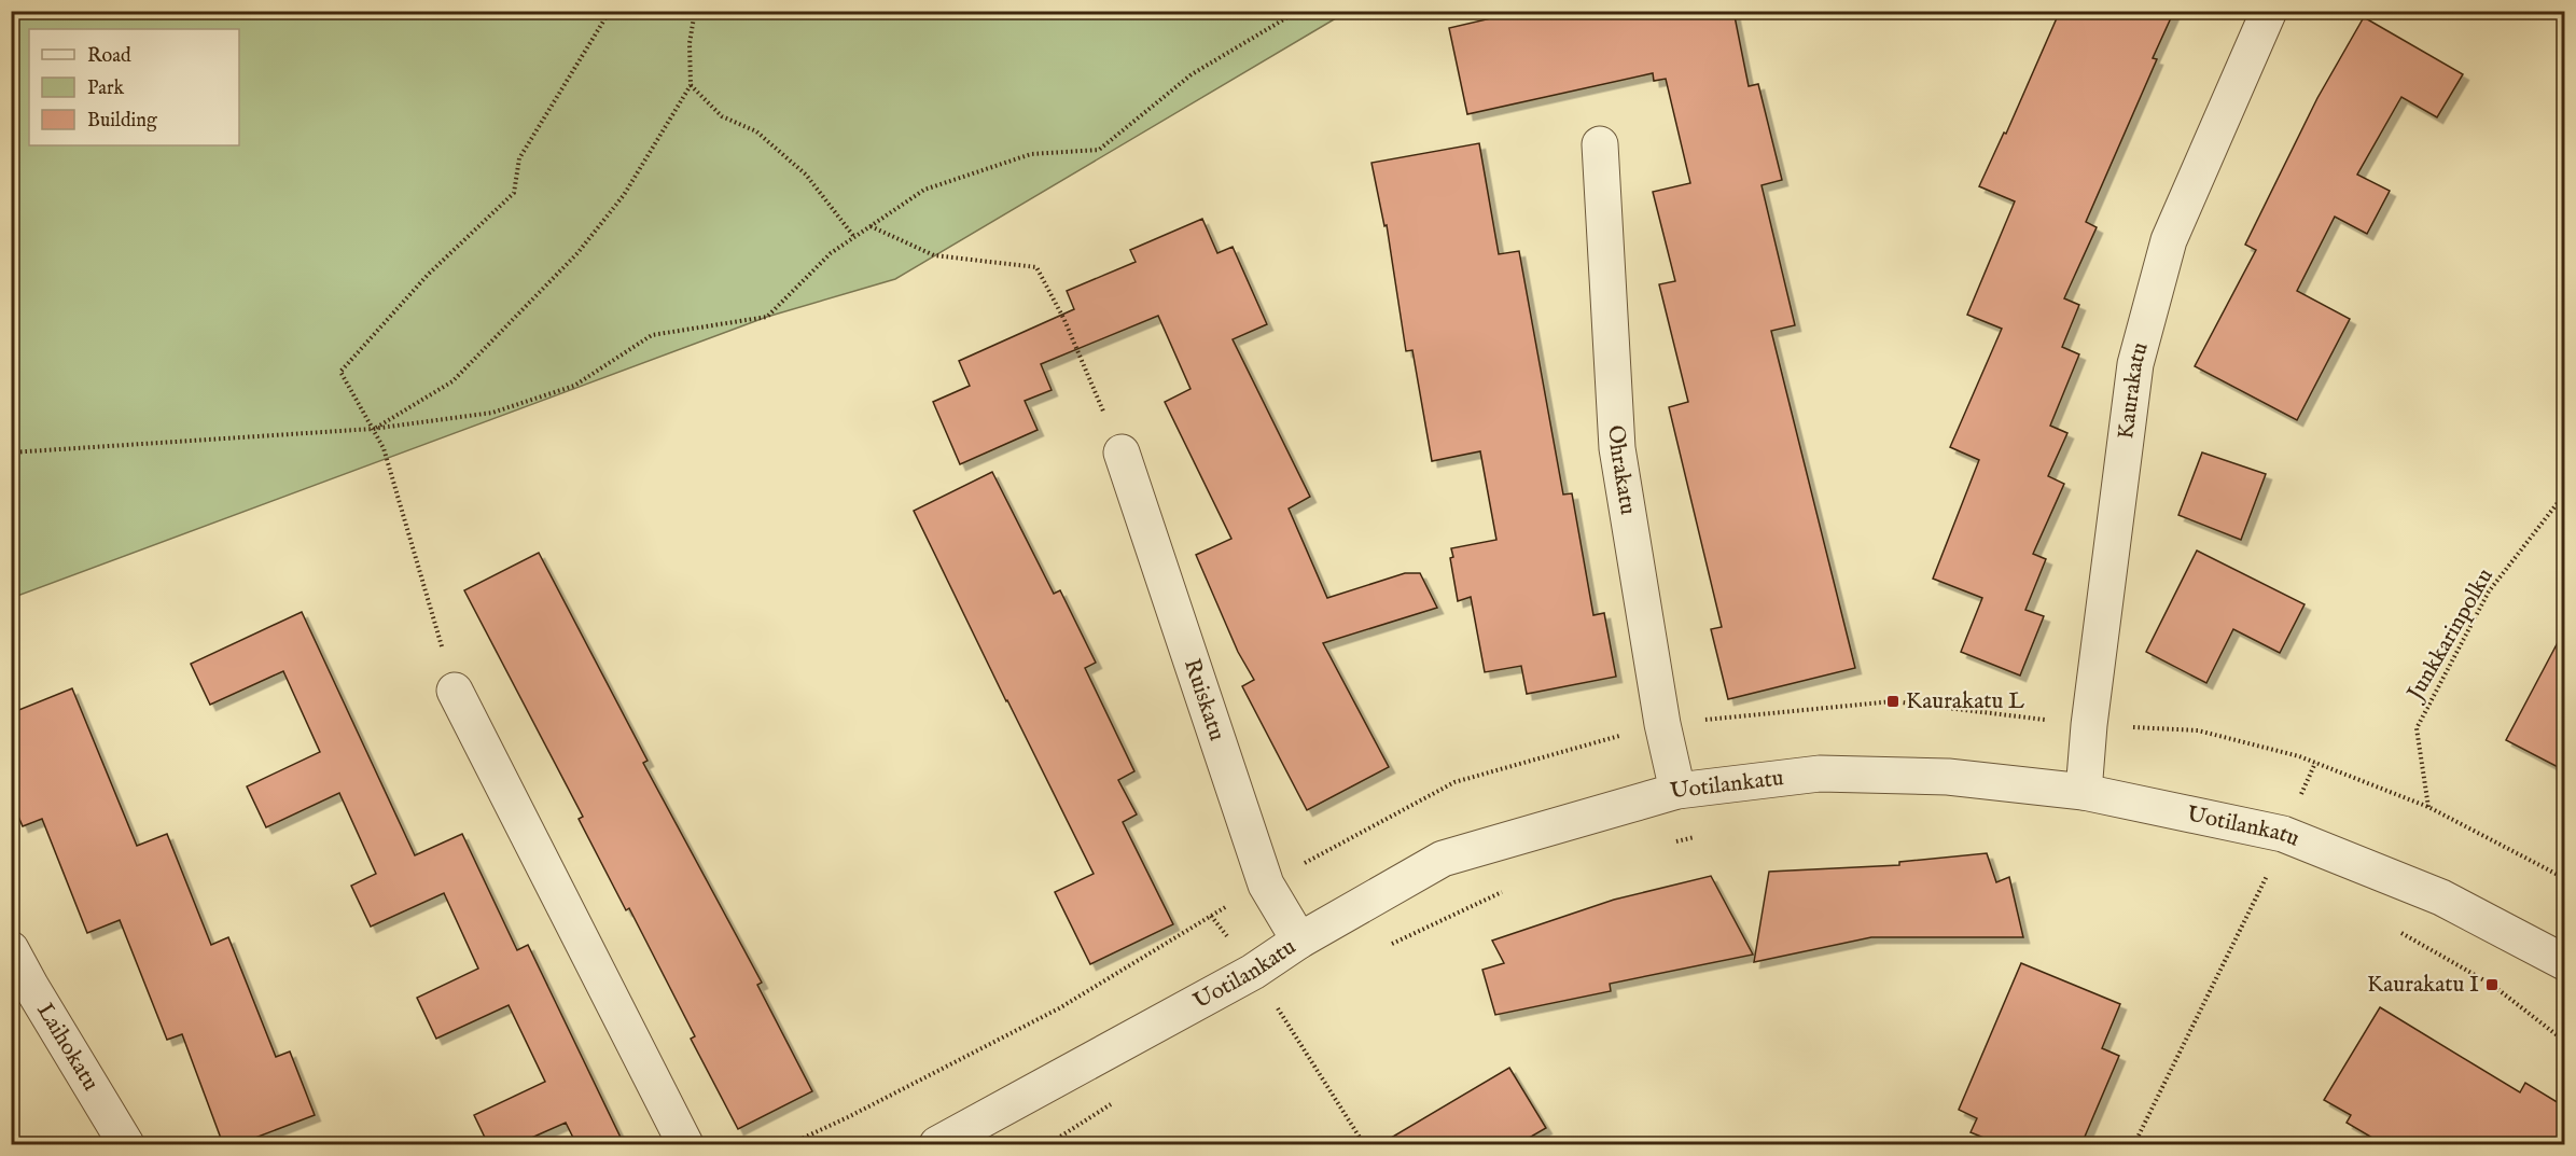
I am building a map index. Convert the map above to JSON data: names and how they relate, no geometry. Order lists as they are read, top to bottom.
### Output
{
  "streets": {
    "street": [
      "Kaurakatu",
      "Ohrakatu",
      "Ruiskatu",
      "Uotilankatu",
      "Laihokatu"
    ],
    "path": ["Junkkarinpolku"]
  },
  "crossings": [
    ["Kaurakatu", "Uotilankatu"],
    ["Ohrakatu", "Uotilankatu"],
    ["Ruiskatu", "Uotilankatu"]
  ],
  "places": {
    "transit": ["Kaurakatu L", "Kaurakatu I"]
  },
  "legend": ["Road", "Park", "Building"]
}
